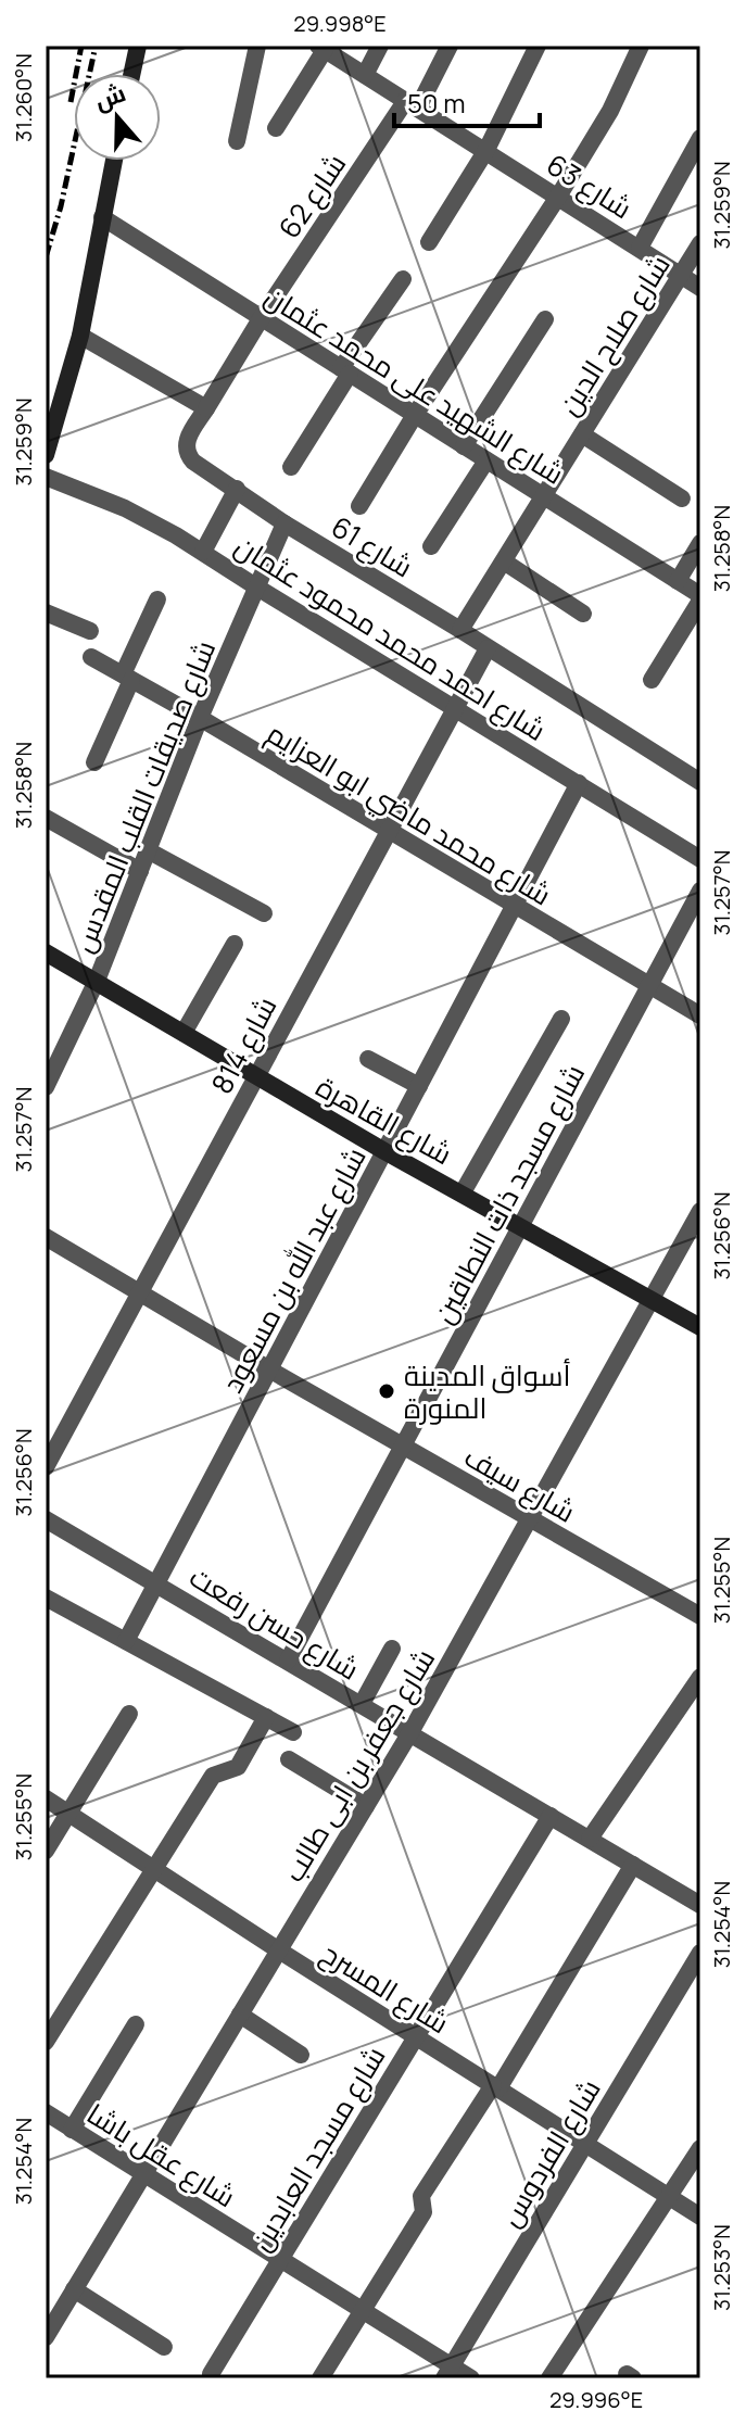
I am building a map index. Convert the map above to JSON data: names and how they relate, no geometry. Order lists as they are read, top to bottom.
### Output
{
  "streets": {
    "street": [
      "شارع 63",
      "شارع 62",
      "شارع صلاح الدين",
      "شارع الشهيد على محمد عثمان",
      "شارع 61",
      "شارع احمد محمد محمود عثمان",
      "شارع صديقات القلب المقدس",
      "شارع محمد ماضي ابو العزايم",
      "شارع 814",
      "شارع القاهرة",
      "شارع مسجد ذات النطاقين",
      "شارع عبد الله بن مسعود",
      "شارع سيف",
      "شارع حسن رفعت",
      "شارع جعفر بن ابى طالب",
      "شارع المسرح",
      "شارع مسجد العابدين",
      "شارع الفردوس",
      "شارع عقل باشا"
    ]
  },
  "crossings": [
    ["شارع 63", "شارع 62"],
    ["شارع 63", "شارع صلاح الدين"],
    ["شارع 62", "شارع الشهيد على محمد عثمان"],
    ["شارع 62", "شارع 61"],
    ["شارع صلاح الدين", "شارع الشهيد على محمد عثمان"],
    ["شارع صلاح الدين", "شارع 61"],
    ["شارع 61", "شارع صديقات القلب المقدس"],
    ["شارع 61", "شارع 814"],
    ["شارع احمد محمد محمود عثمان", "شارع صديقات القلب المقدس"],
    ["شارع احمد محمد محمود عثمان", "شارع 814"],
    ["شارع احمد محمد محمود عثمان", "شارع عبد الله بن مسعود"],
    ["شارع صديقات القلب المقدس", "شارع محمد ماضي ابو العزايم"],
    ["شارع صديقات القلب المقدس", "شارع القاهرة"],
    ["شارع محمد ماضي ابو العزايم", "شارع 814"],
    ["شارع محمد ماضي ابو العزايم", "شارع مسجد ذات النطاقين"],
    ["شارع محمد ماضي ابو العزايم", "شارع عبد الله بن مسعود"],
    ["شارع 814", "شارع القاهرة"],
    ["شارع 814", "شارع سيف"],
    ["شارع القاهرة", "شارع مسجد ذات النطاقين"],
    ["شارع القاهرة", "شارع عبد الله بن مسعود"],
    ["شارع القاهرة", "شارع جعفر بن ابى طالب"],
    ["شارع مسجد ذات النطاقين", "شارع سيف"],
    ["شارع مسجد ذات النطاقين", "شارع حسن رفعت"],
    ["شارع عبد الله بن مسعود", "شارع سيف"],
    ["شارع عبد الله بن مسعود", "شارع حسن رفعت"],
    ["شارع سيف", "شارع جعفر بن ابى طالب"],
    ["شارع حسن رفعت", "شارع جعفر بن ابى طالب"],
    ["شارع حسن رفعت", "شارع مسجد العابدين"],
    ["شارع جعفر بن ابى طالب", "شارع المسرح"],
    ["شارع جعفر بن ابى طالب", "شارع عقل باشا"],
    ["شارع المسرح", "شارع مسجد العابدين"],
    ["شارع المسرح", "شارع الفردوس"],
    ["شارع مسجد العابدين", "شارع عقل باشا"],
    ["شارع الفردوس", "شارع عقل باشا"]
  ],
  "places": ["أسواق المدينة المنورة"],
  "scale_bar": "50 m",
  "north": "top",
  "coordinates": [
    "29.998°E",
    "31.260°N",
    "31.259°N",
    "31.258°N",
    "31.257°N",
    "31.256°N",
    "31.255°N",
    "31.254°N",
    "31.253°N",
    "29.996°E"
  ]
}
